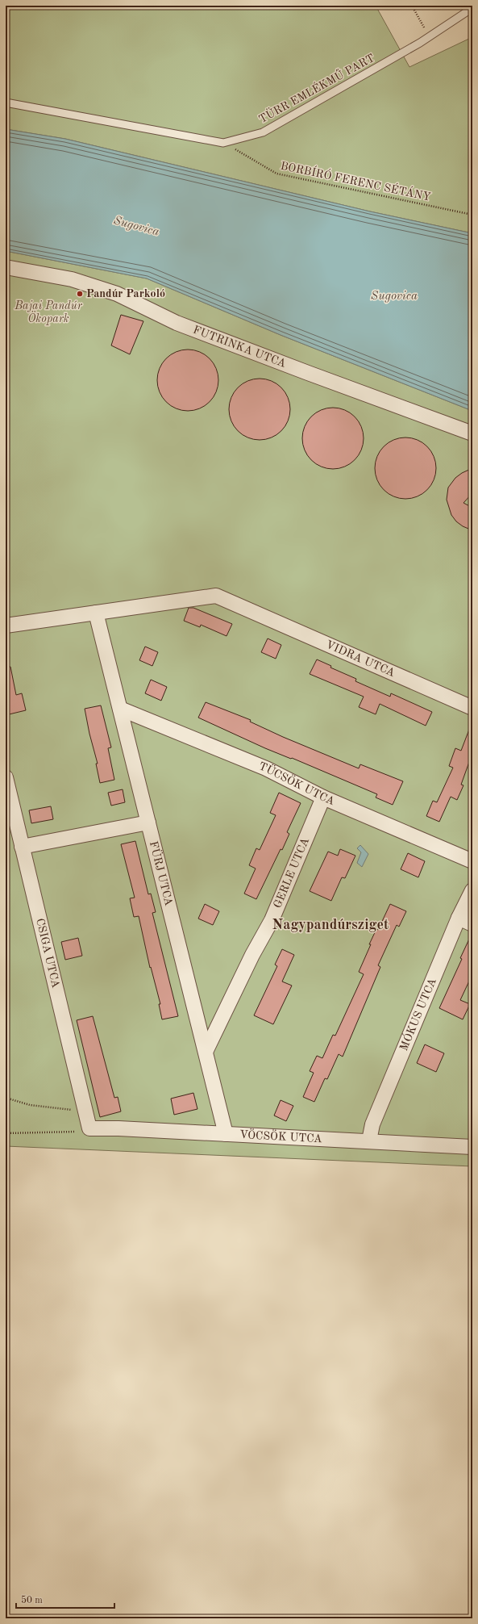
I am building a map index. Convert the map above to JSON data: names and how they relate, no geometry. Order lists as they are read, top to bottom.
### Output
{
  "streets": {
    "street": [
      "FUTRINKA UTCA",
      "VIDRA UTCA",
      "TÜCSÖK UTCA",
      "GERLE UTCA",
      "FÜRJ UTCA",
      "CSIGA UTCA",
      "MÓKUS UTCA",
      "VÖCSÖK UTCA"
    ],
    "lane": ["TÜRR EMLÉKMŰ PART"],
    "path": ["BORBÍRÓ FERENC SÉTÁNY"]
  },
  "crossings": [
    ["TÜRR EMLÉKMŰ PART", "BORBÍRÓ FERENC SÉTÁNY"],
    ["VIDRA UTCA", "FÜRJ UTCA"],
    ["TÜCSÖK UTCA", "GERLE UTCA"],
    ["TÜCSÖK UTCA", "FÜRJ UTCA"],
    ["GERLE UTCA", "FÜRJ UTCA"],
    ["FÜRJ UTCA", "VÖCSÖK UTCA"],
    ["CSIGA UTCA", "VÖCSÖK UTCA"],
    ["MÓKUS UTCA", "VÖCSÖK UTCA"]
  ],
  "districts": ["Nagypandúrsziget"],
  "water": ["Sugovica"],
  "parks": ["Bajai Pandúr Ökopark"],
  "places": ["Pandúr Parkoló"],
  "scale_bar": "50 m"
}
